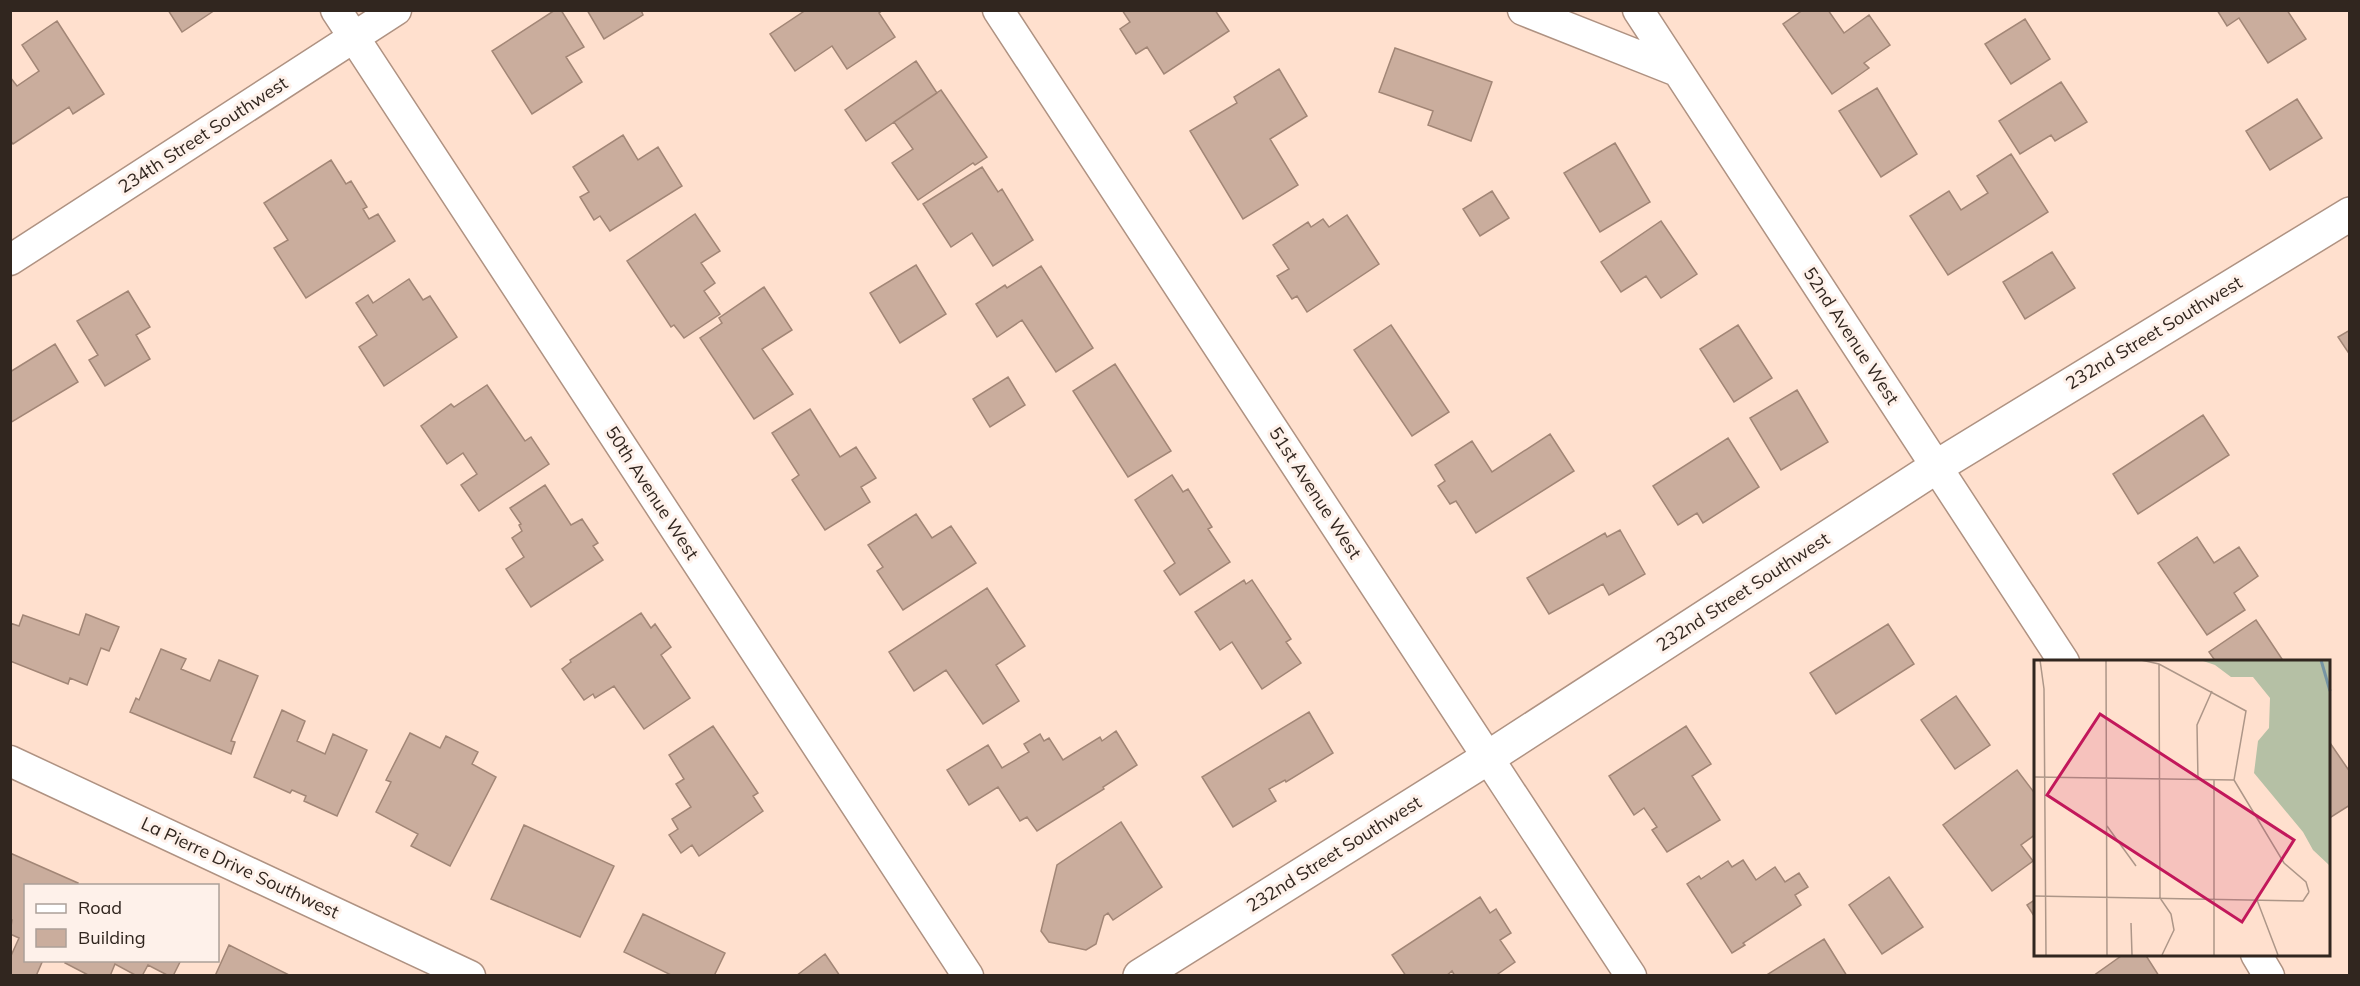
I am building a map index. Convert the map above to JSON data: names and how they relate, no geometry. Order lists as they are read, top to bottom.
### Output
{
  "streets": {
    "street": [
      "234th Street Southwest",
      "232nd Street Southwest",
      "52nd Avenue West",
      "50th Avenue West",
      "51st Avenue West",
      "La Pierre Drive Southwest"
    ]
  },
  "crossings": [
    ["234th Street Southwest", "50th Avenue West"],
    ["232nd Street Southwest", "52nd Avenue West"],
    ["232nd Street Southwest", "51st Avenue West"]
  ],
  "legend": ["Road", "Building"]
}
